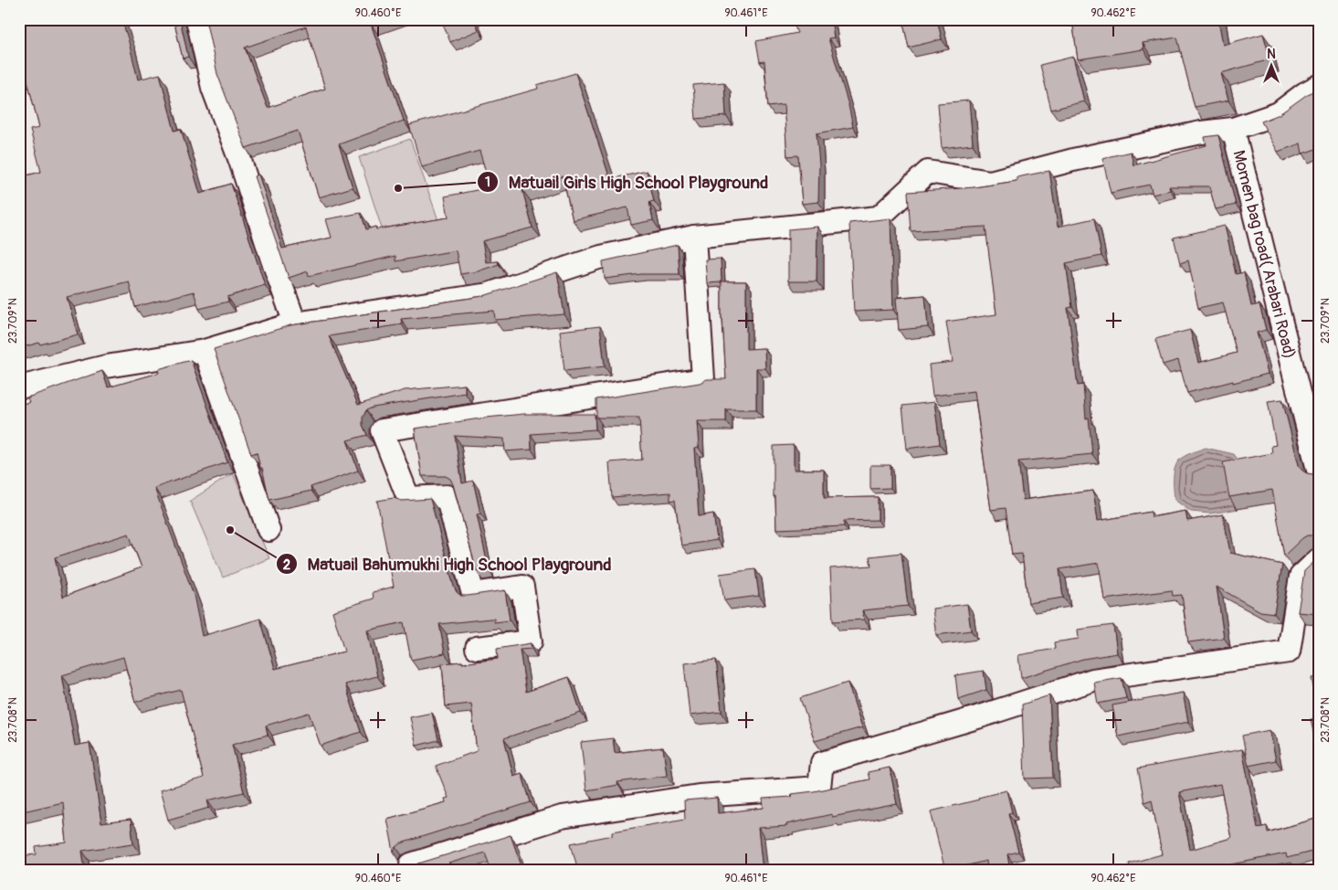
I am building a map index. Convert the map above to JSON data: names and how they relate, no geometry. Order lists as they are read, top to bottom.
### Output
{
  "streets": {
    "street": ["Momen bag road( Arabari Road)"]
  },
  "places": ["Matuail Girls High School Playground", "Matuail Bahumukhi High School Playground"],
  "north": "top",
  "coordinates": [
    "90.460°E",
    "90.461°E",
    "90.462°E",
    "23.709°N",
    "23.708°N"
  ]
}
